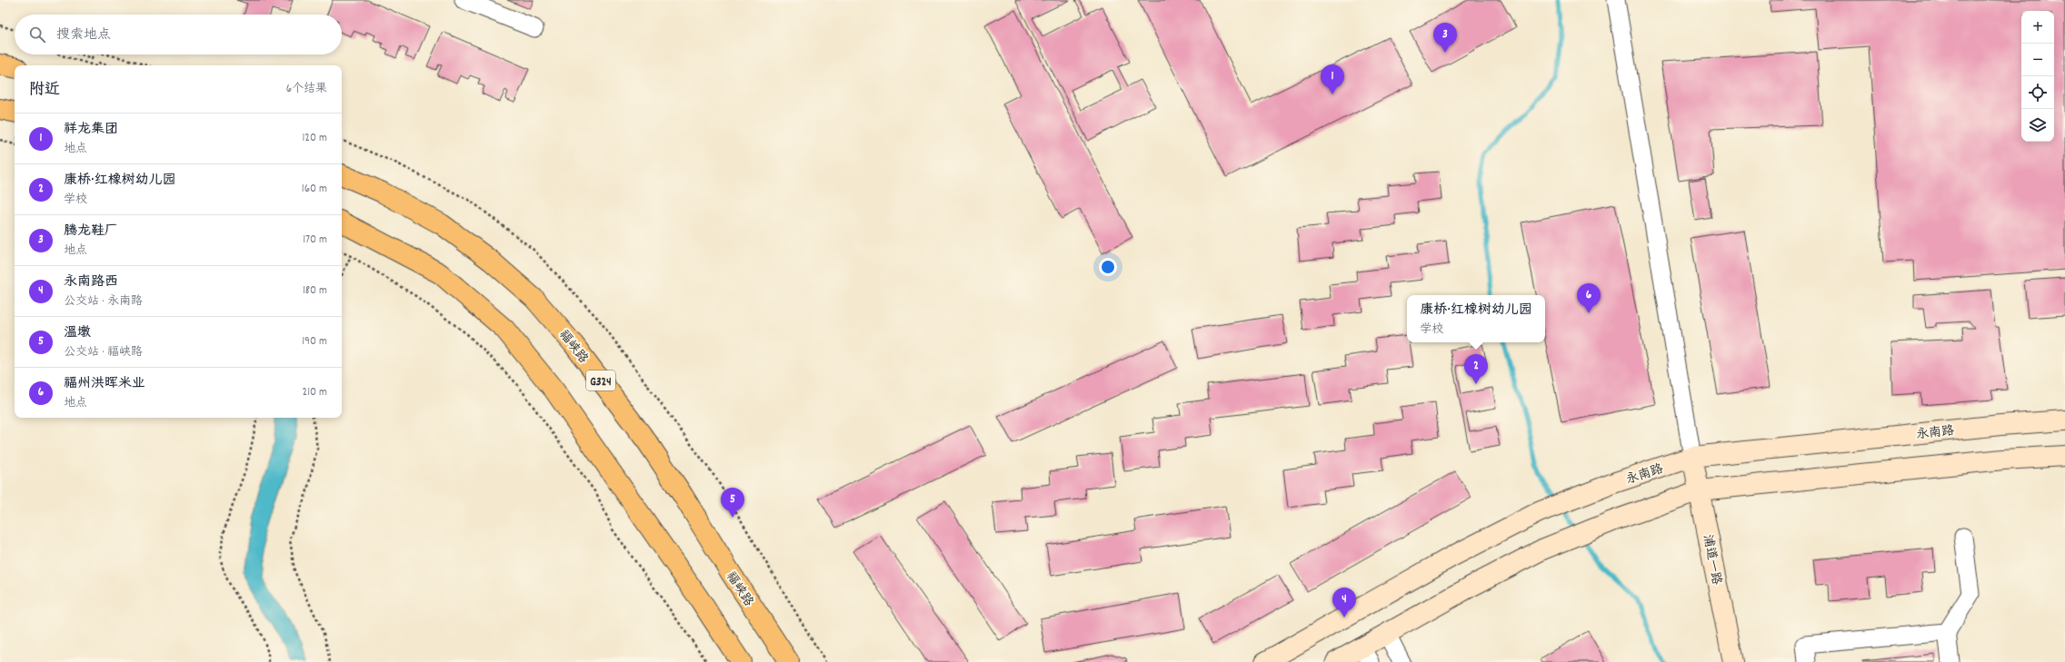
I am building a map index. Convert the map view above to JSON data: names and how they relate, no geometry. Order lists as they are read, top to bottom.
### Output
{
  "streets": {
    "highway": ["福峡路", "G324"],
    "main road": ["永南路", "浦道一路"]
  },
  "crossings": [
    ["永南路", "浦道一路"]
  ],
  "page": {
    "map_buttons": ["+", "−"],
    "search": "搜索地点",
    "pins": [
      "3",
      "1",
      "6",
      "2",
      "5",
      "4"
    ],
    "heading": ["附近", "6个结果"],
    "list": [
      {
        "mark": "1",
        "name": "祥龙集团",
        "note": "地点",
        "value": "120 m"
      },
      {
        "mark": "2",
        "name": "康桥·红橡树幼儿园",
        "note": "学校",
        "value": "160 m"
      },
      {
        "mark": "3",
        "name": "腾龙鞋厂",
        "note": "地点",
        "value": "170 m"
      },
      {
        "mark": "4",
        "name": "永南路西",
        "note": "公交站 · 永南路",
        "value": "180 m"
      },
      {
        "mark": "5",
        "name": "温墩",
        "note": "公交站 · 福峡路",
        "value": "190 m"
      },
      {
        "mark": "6",
        "name": "福州洪晖米业",
        "note": "地点",
        "value": "210 m"
      }
    ],
    "popup": ["康桥·红橡树幼儿园", "学校"]
  }
}
